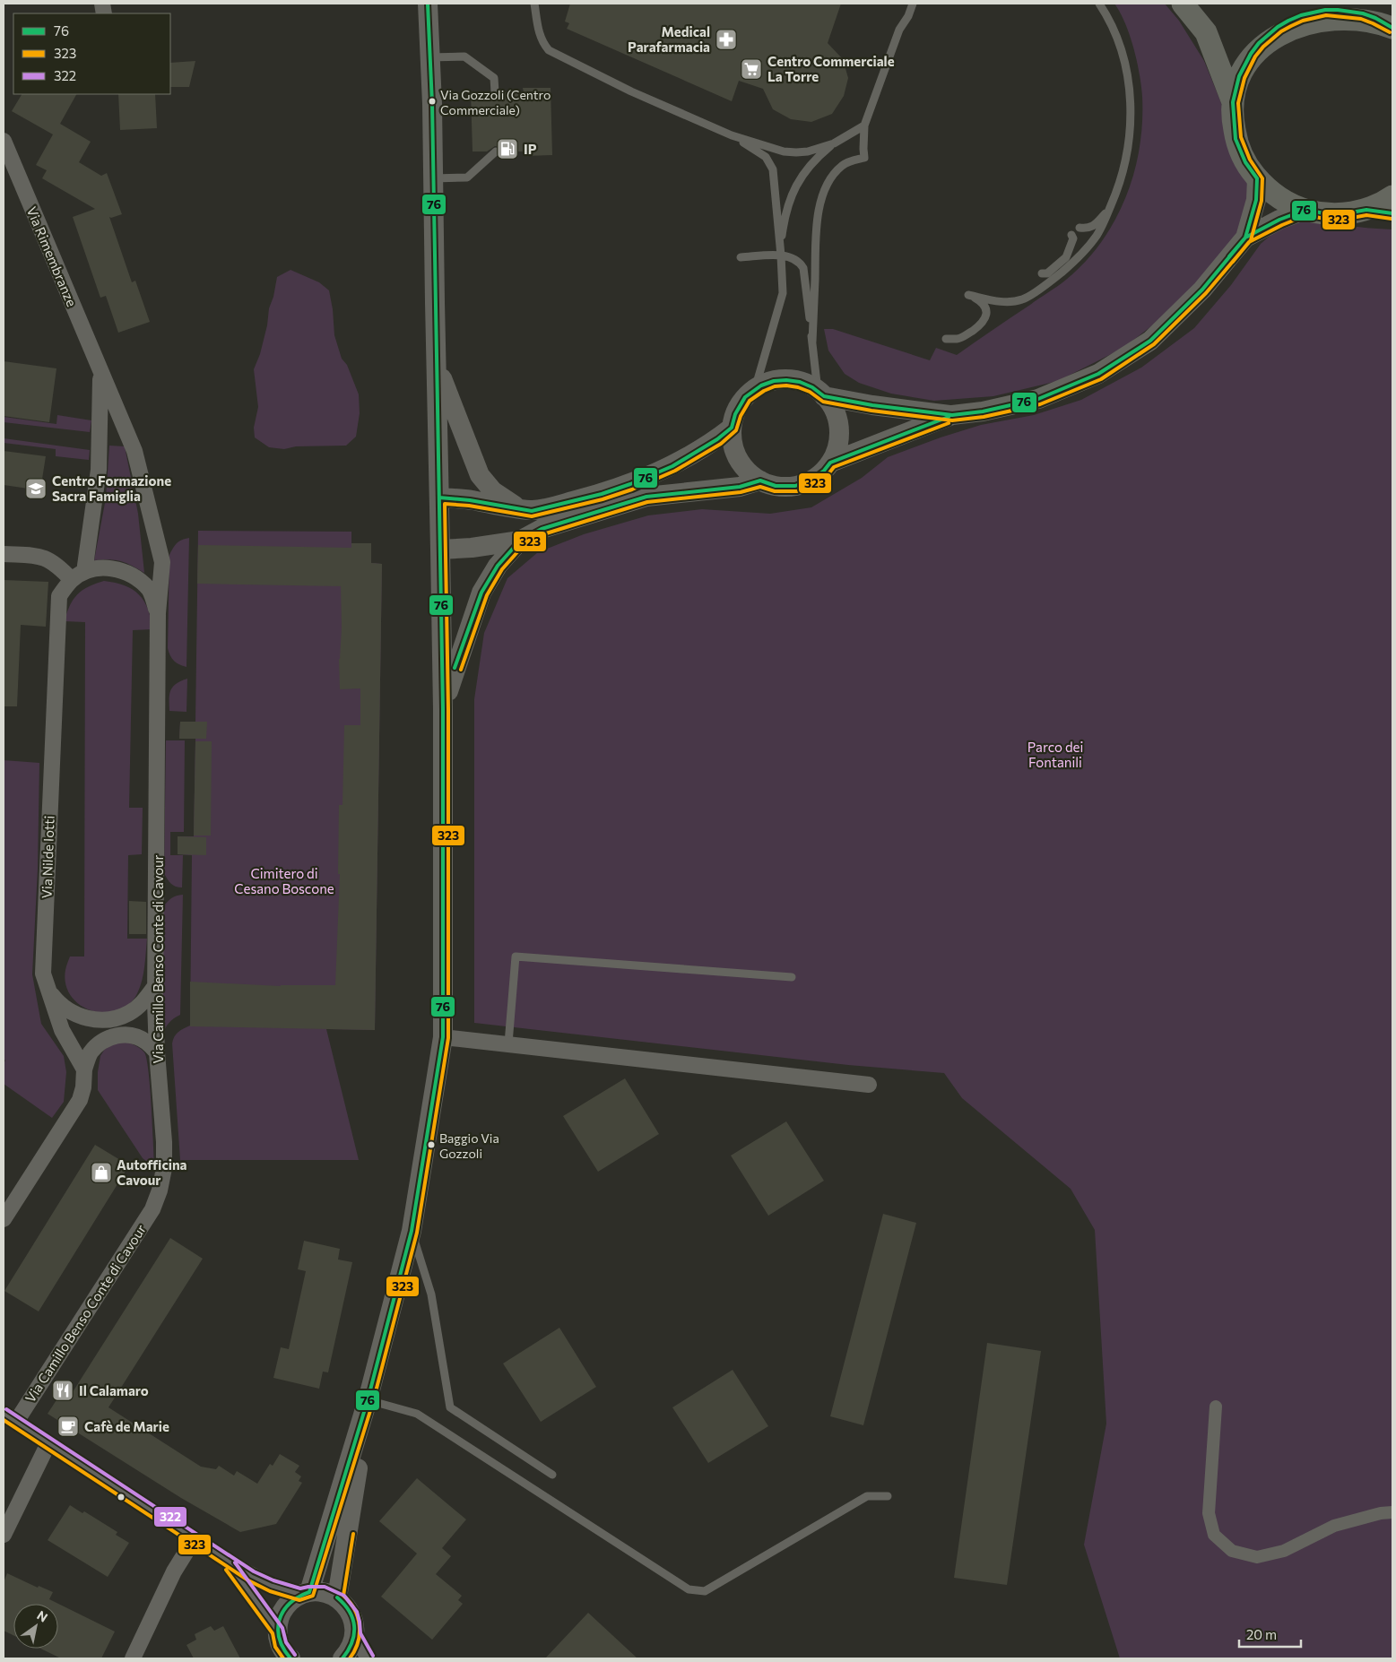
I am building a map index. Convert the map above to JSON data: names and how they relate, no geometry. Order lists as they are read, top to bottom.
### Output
{
  "streets": {
    "street": ["Via Rimembranze", "Via Nilde Iotti", "Via Camillo Benso Conte di Cavour"]
  },
  "crossings": [
    ["Via Rimembranze", "Via Nilde Iotti"],
    ["Via Rimembranze", "Via Camillo Benso Conte di Cavour"]
  ],
  "parks": ["Parco dei Fontanili", "Cimitero di Cesano Boscone"],
  "places": {
    "pharmacy": ["Medical Parafarmacia"],
    "supermarket": ["Centro Commerciale La Torre"],
    "other": ["Via Gozzoli (Centro Commerciale)", "Baggio Via Gozzoli"],
    "fuel station": ["IP"],
    "school or university": ["Centro Formazione Sacra Famiglia"],
    "shop": ["Autofficina Cavour"],
    "restaurant": ["Il Calamaro"],
    "cafe": ["Cafè de Marie"]
  },
  "lines": ["transit line 76", "transit line 323", "transit line 322"],
  "legend": ["76", "323", "322"],
  "scale_bar": "20 m",
  "north": "top right"
}
